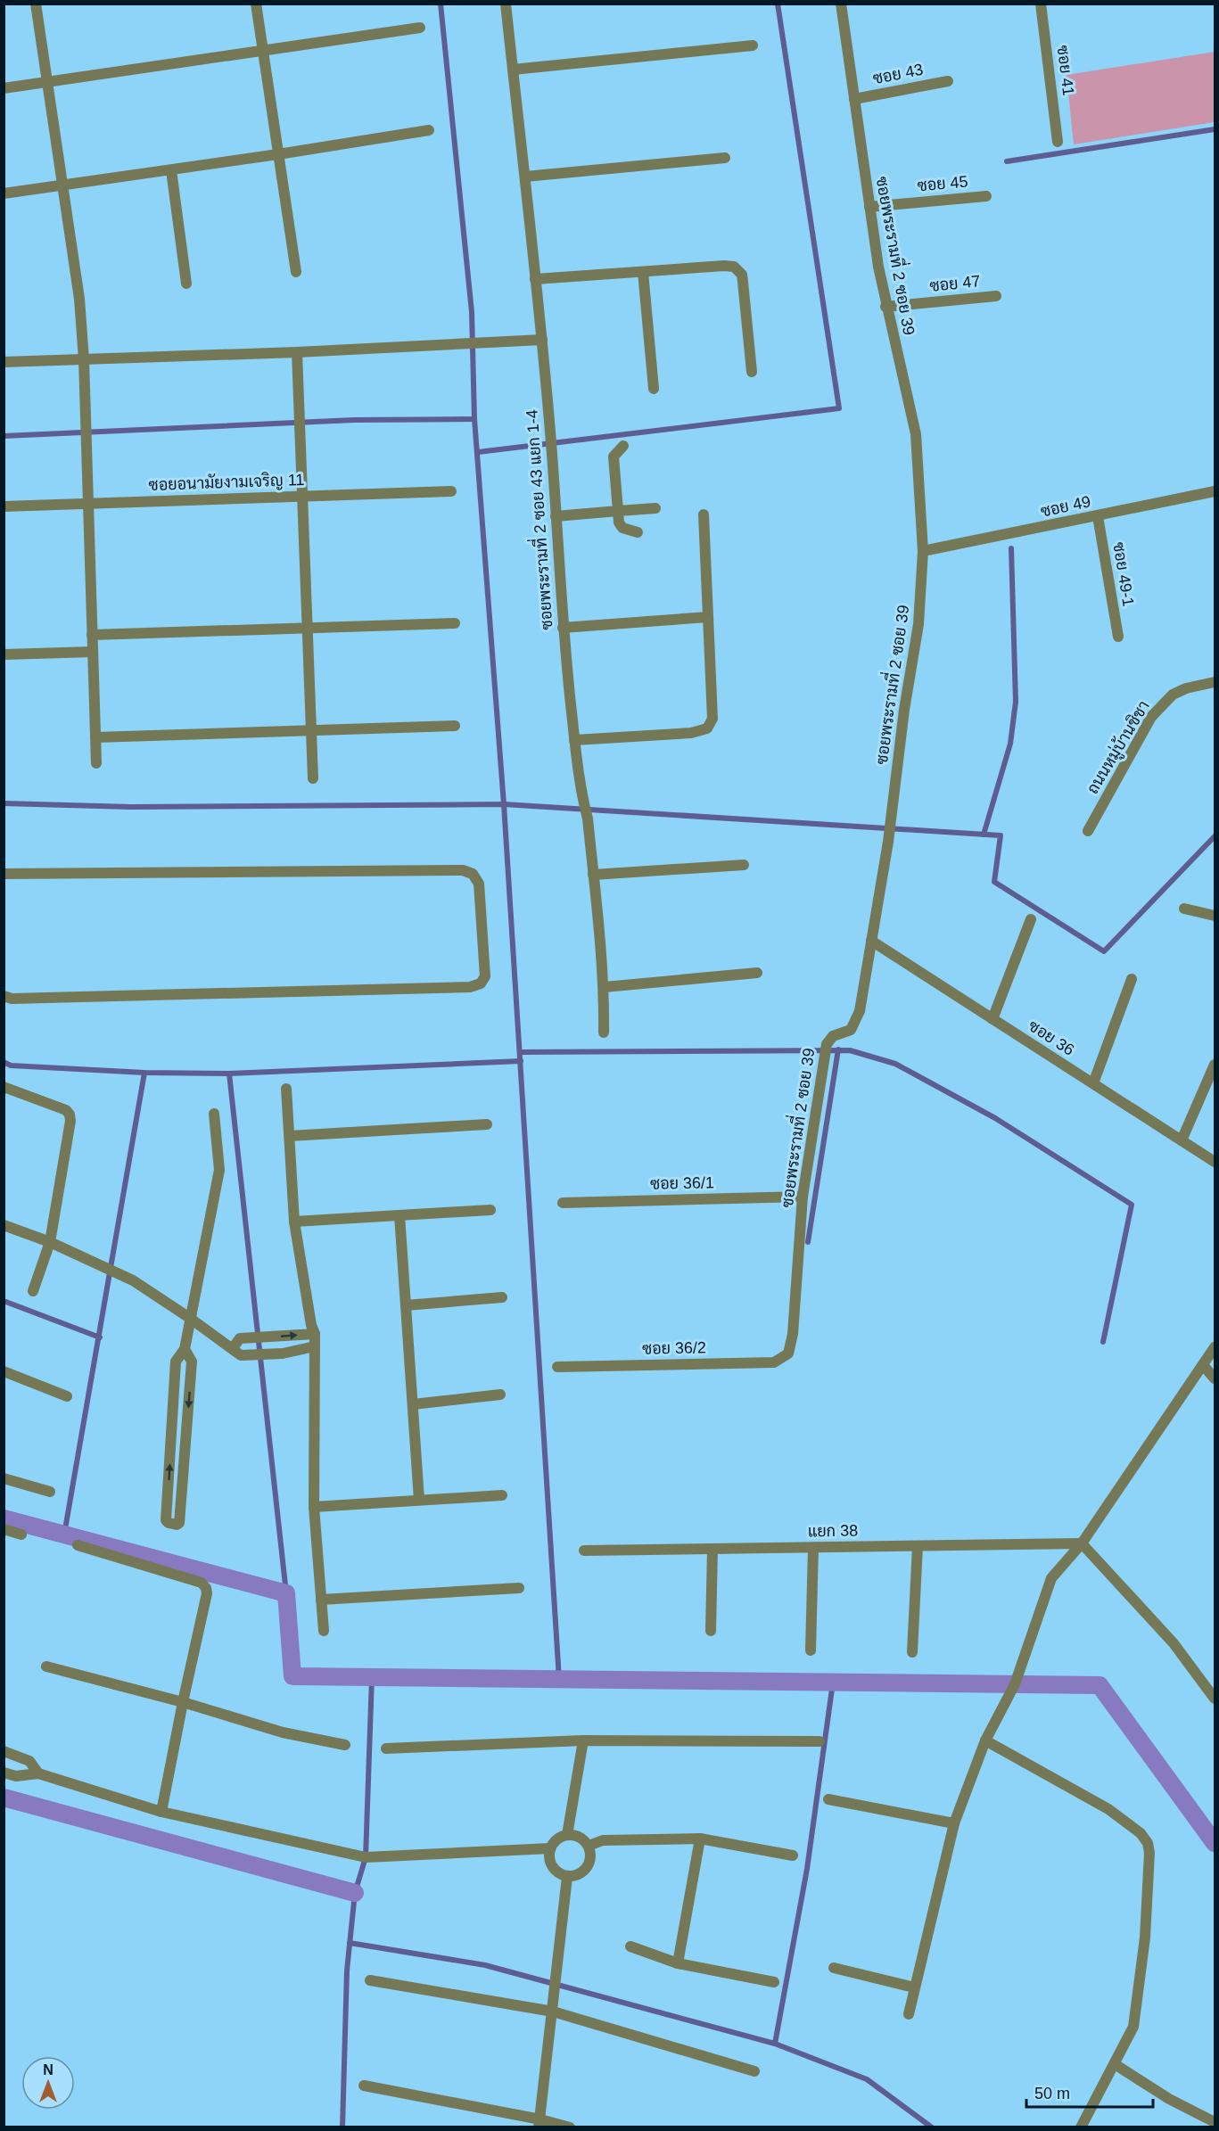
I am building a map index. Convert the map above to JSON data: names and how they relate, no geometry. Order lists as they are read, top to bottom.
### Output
{
  "streets": {
    "street": [
      "ซอย 41",
      "ซอย 43",
      "ซอย 45",
      "ซอยพระรามที่ 2 ซอย 39",
      "ซอย 47",
      "ซอยอนามัยงามเจริญ 11",
      "ซอย 49",
      "ซอยพระรามที่ 2 ซอย 43 แยก 1-4",
      "ซอย 49-1",
      "ถนนหมู่บ้านชิชา",
      "ซอย 36",
      "ซอย 36/1",
      "ซอย 36/2",
      "แยก 38"
    ]
  },
  "crossings": [
    ["ซอย 43", "ซอยพระรามที่ 2 ซอย 39"],
    ["ซอย 45", "ซอยพระรามที่ 2 ซอย 39"],
    ["ซอยพระรามที่ 2 ซอย 39", "ซอย 47"],
    ["ซอยพระรามที่ 2 ซอย 39", "ซอย 49"],
    ["ซอยพระรามที่ 2 ซอย 39", "ซอย 36"],
    ["ซอยพระรามที่ 2 ซอย 39", "ซอย 36/1"],
    ["ซอยพระรามที่ 2 ซอย 39", "ซอย 36/2"],
    ["ซอย 49", "ซอย 49-1"]
  ],
  "scale_bar": "50 m",
  "north": "top"
}
